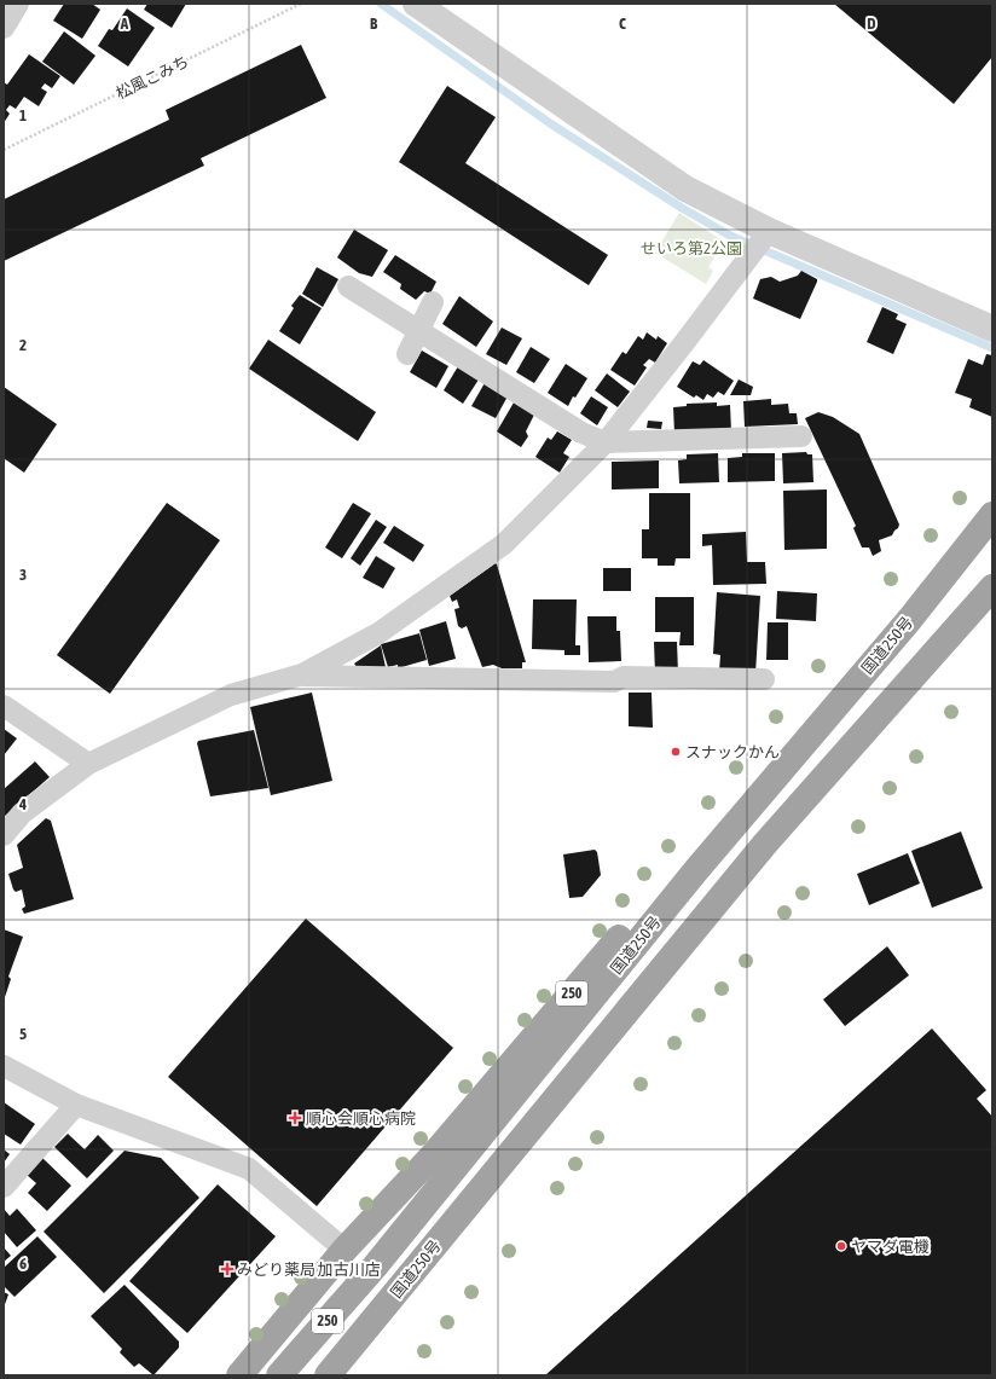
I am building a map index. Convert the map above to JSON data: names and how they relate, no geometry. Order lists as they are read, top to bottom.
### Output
{
  "streets": {
    "highway": ["国道250号", "250"],
    "path": ["松風こみち"]
  },
  "crossings": [
    ["国道250号", "250"]
  ],
  "parks": ["せいろ第2公園"],
  "places": {
    "other": ["スナックかん", "ヤマダ電機"],
    "health": ["順心会順心病院", "みどり薬局 加古川店"]
  },
  "grid": {
    "columns": [
      "A",
      "B",
      "C",
      "D"
    ],
    "rows": [
      "1",
      "2",
      "3",
      "4",
      "5",
      "6"
    ]
  }
}
